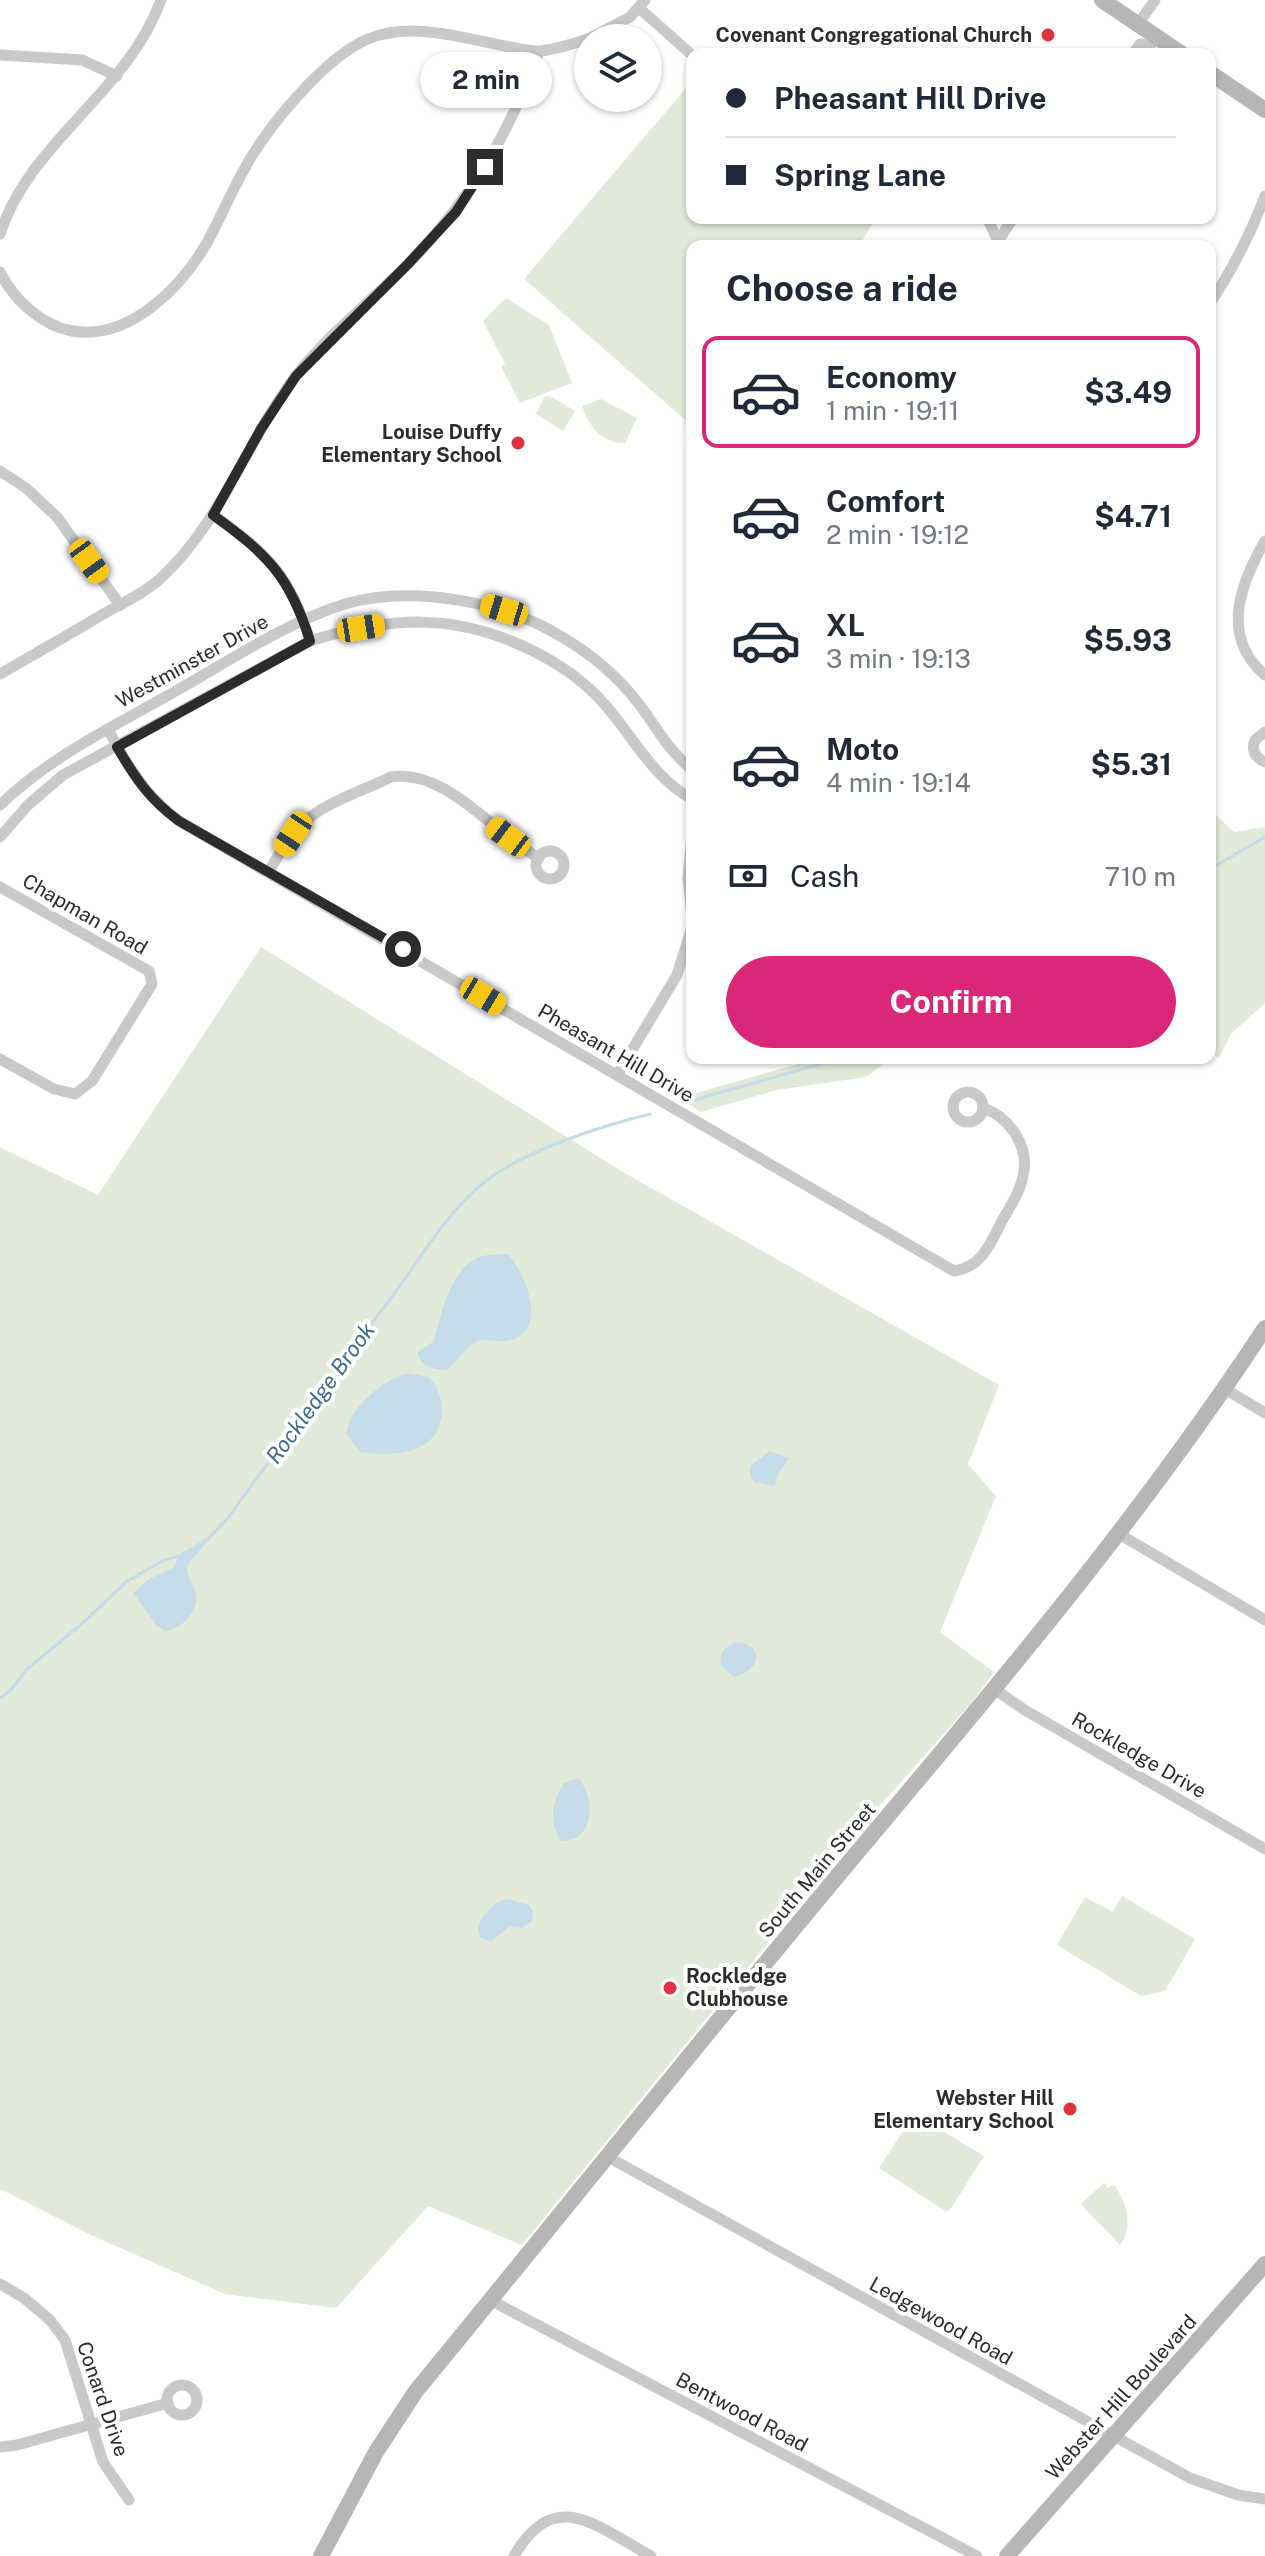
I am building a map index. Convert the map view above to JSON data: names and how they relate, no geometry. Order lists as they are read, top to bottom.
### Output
{
  "streets": {
    "main road": ["South Main Street", "Webster Hill Boulevard"],
    "street": [
      "Westminster Drive",
      "Chapman Road",
      "Pheasant Hill Drive",
      "Rockledge Drive",
      "Ledgewood Road",
      "Conard Drive",
      "Bentwood Road"
    ]
  },
  "crossings": [
    ["Westminster Drive", "Pheasant Hill Drive"],
    ["Rockledge Drive", "South Main Street"],
    ["South Main Street", "Ledgewood Road"],
    ["South Main Street", "Bentwood Road"],
    ["Ledgewood Road", "Webster Hill Boulevard"]
  ],
  "water": ["Rockledge Brook"],
  "places": [
    "Covenant Congregational Church",
    "Louise Duffy Elementary School",
    "Rockledge Clubhouse",
    "Webster Hill Elementary School"
  ],
  "page": {
    "banner": ["Pheasant Hill Drive", "Spring Lane"],
    "bubble": "2 min",
    "heading": "Choose a ride",
    "list": [
      {
        "name": "Economy",
        "note": "1 min · 19:11",
        "value": "$3.49"
      },
      {
        "name": "Comfort",
        "note": "2 min · 19:12",
        "value": "$4.71"
      },
      {
        "name": "XL",
        "note": "3 min · 19:13",
        "value": "$5.93"
      },
      {
        "name": "Moto",
        "note": "4 min · 19:14",
        "value": "$5.31"
      }
    ],
    "pay": ["Cash", "710 m"],
    "buttons": "Confirm"
  }
}
